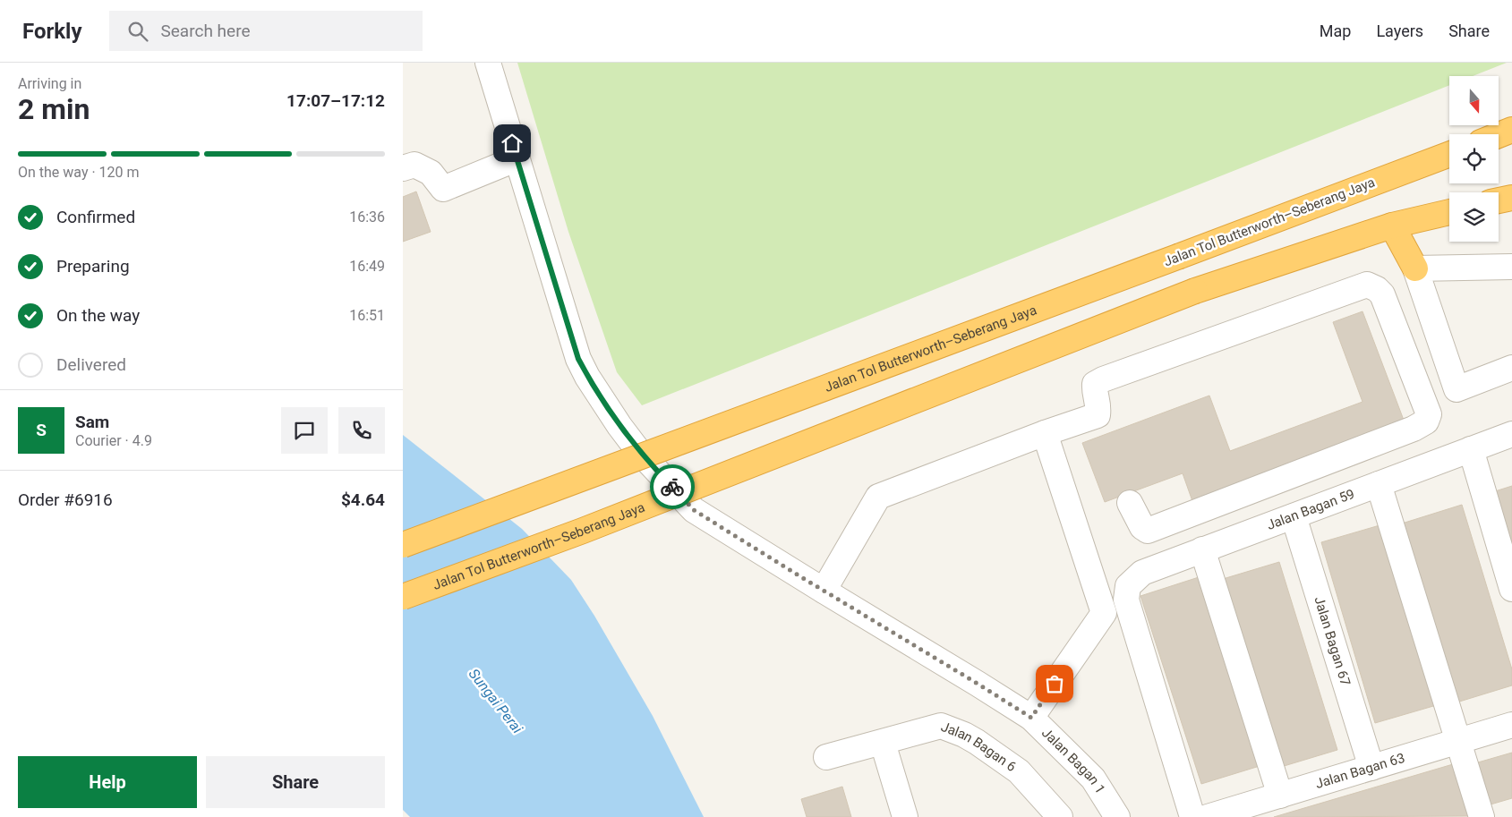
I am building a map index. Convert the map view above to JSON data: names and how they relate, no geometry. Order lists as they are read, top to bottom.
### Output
{
  "streets": {
    "highway": ["Jalan Tol Butterworth–Seberang Jaya"],
    "street": [
      "Jalan Bagan 59",
      "Jalan Bagan 67",
      "Jalan Bagan 6",
      "Jalan Bagan 1",
      "Jalan Bagan 63"
    ]
  },
  "crossings": [
    ["Jalan Bagan 59", "Jalan Bagan 67"],
    ["Jalan Bagan 67", "Jalan Bagan 63"]
  ],
  "water": ["Sungai Perai"],
  "north": "bottom",
  "page": {
    "header": "Forkly",
    "search": "Search here",
    "nav": ["Map", "Layers", "Share"],
    "heading": ["2 min", "Arriving in", "17:07–17:12"],
    "panel": [
      "Sam",
      "Courier · 4.9",
      "Order #6916",
      "$4.64"
    ],
    "bar": "On the way · 120 m",
    "list": [
      ["Confirmed", "16:36"],
      ["Preparing", "16:49"],
      ["On the way", "16:51"],
      "Delivered"
    ],
    "round": "S",
    "buttons": ["Help", "Share"]
  }
}
